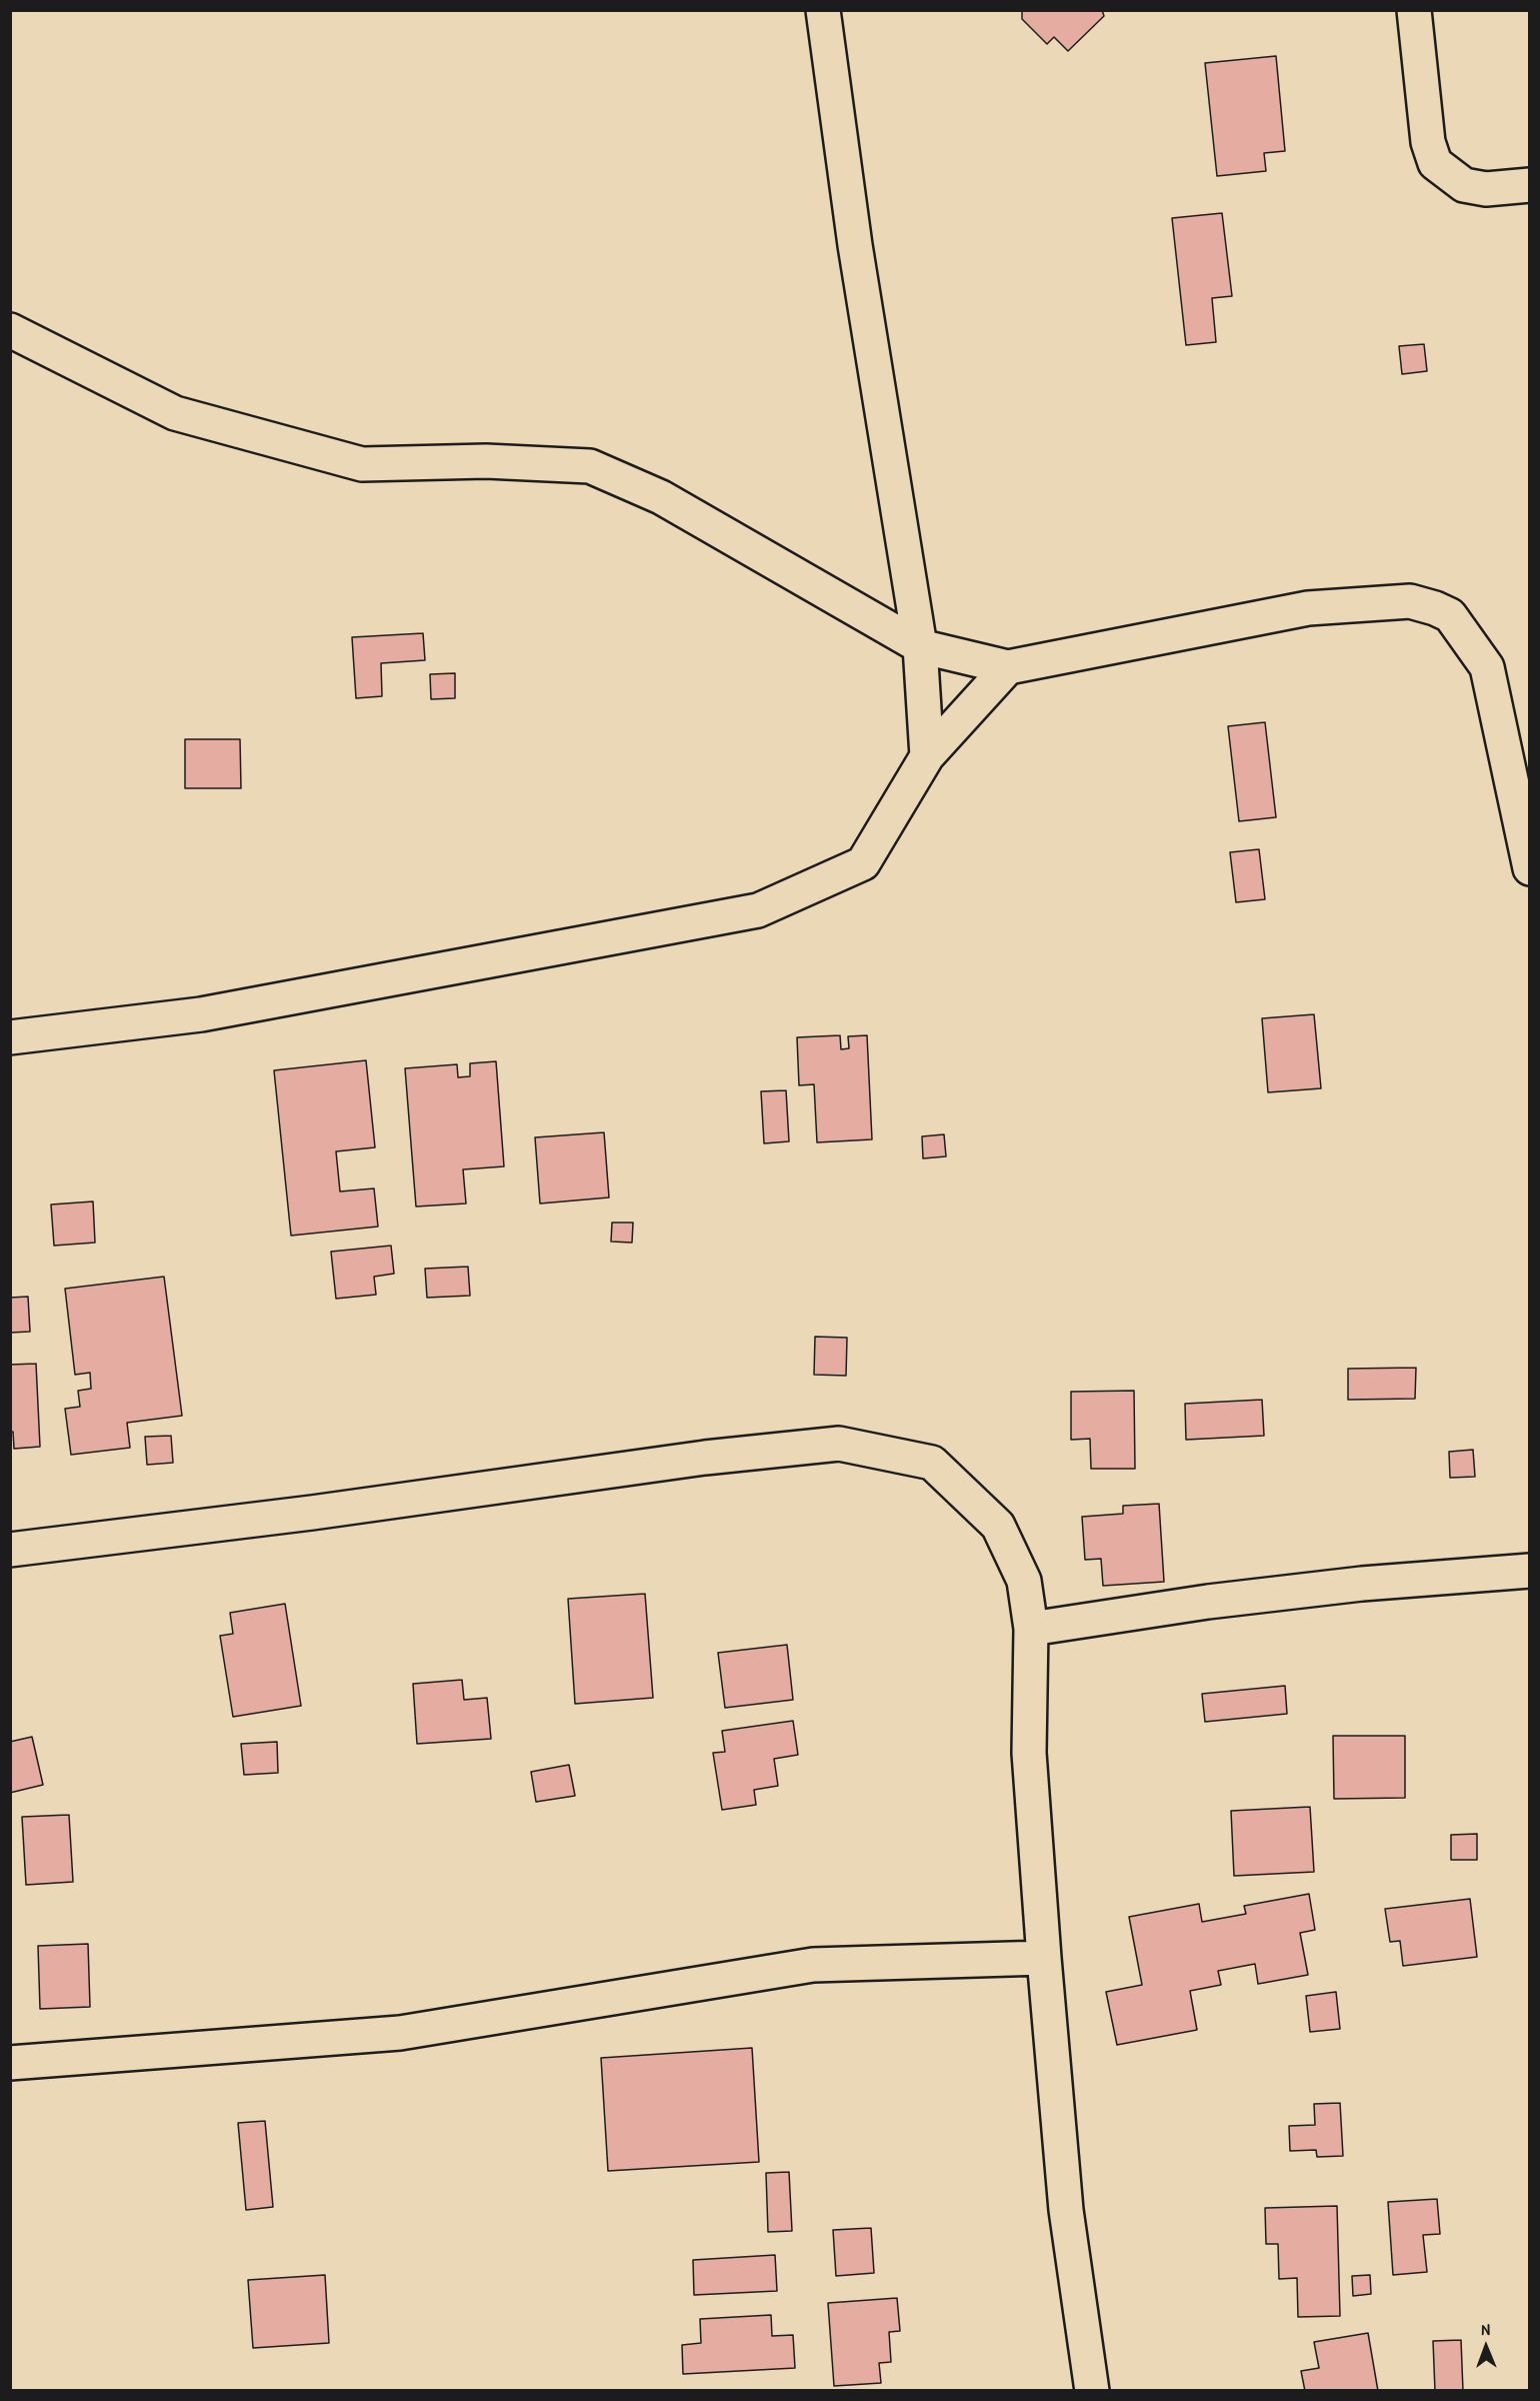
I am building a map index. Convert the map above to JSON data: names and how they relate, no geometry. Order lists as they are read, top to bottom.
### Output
{
  "north": "top"
}
